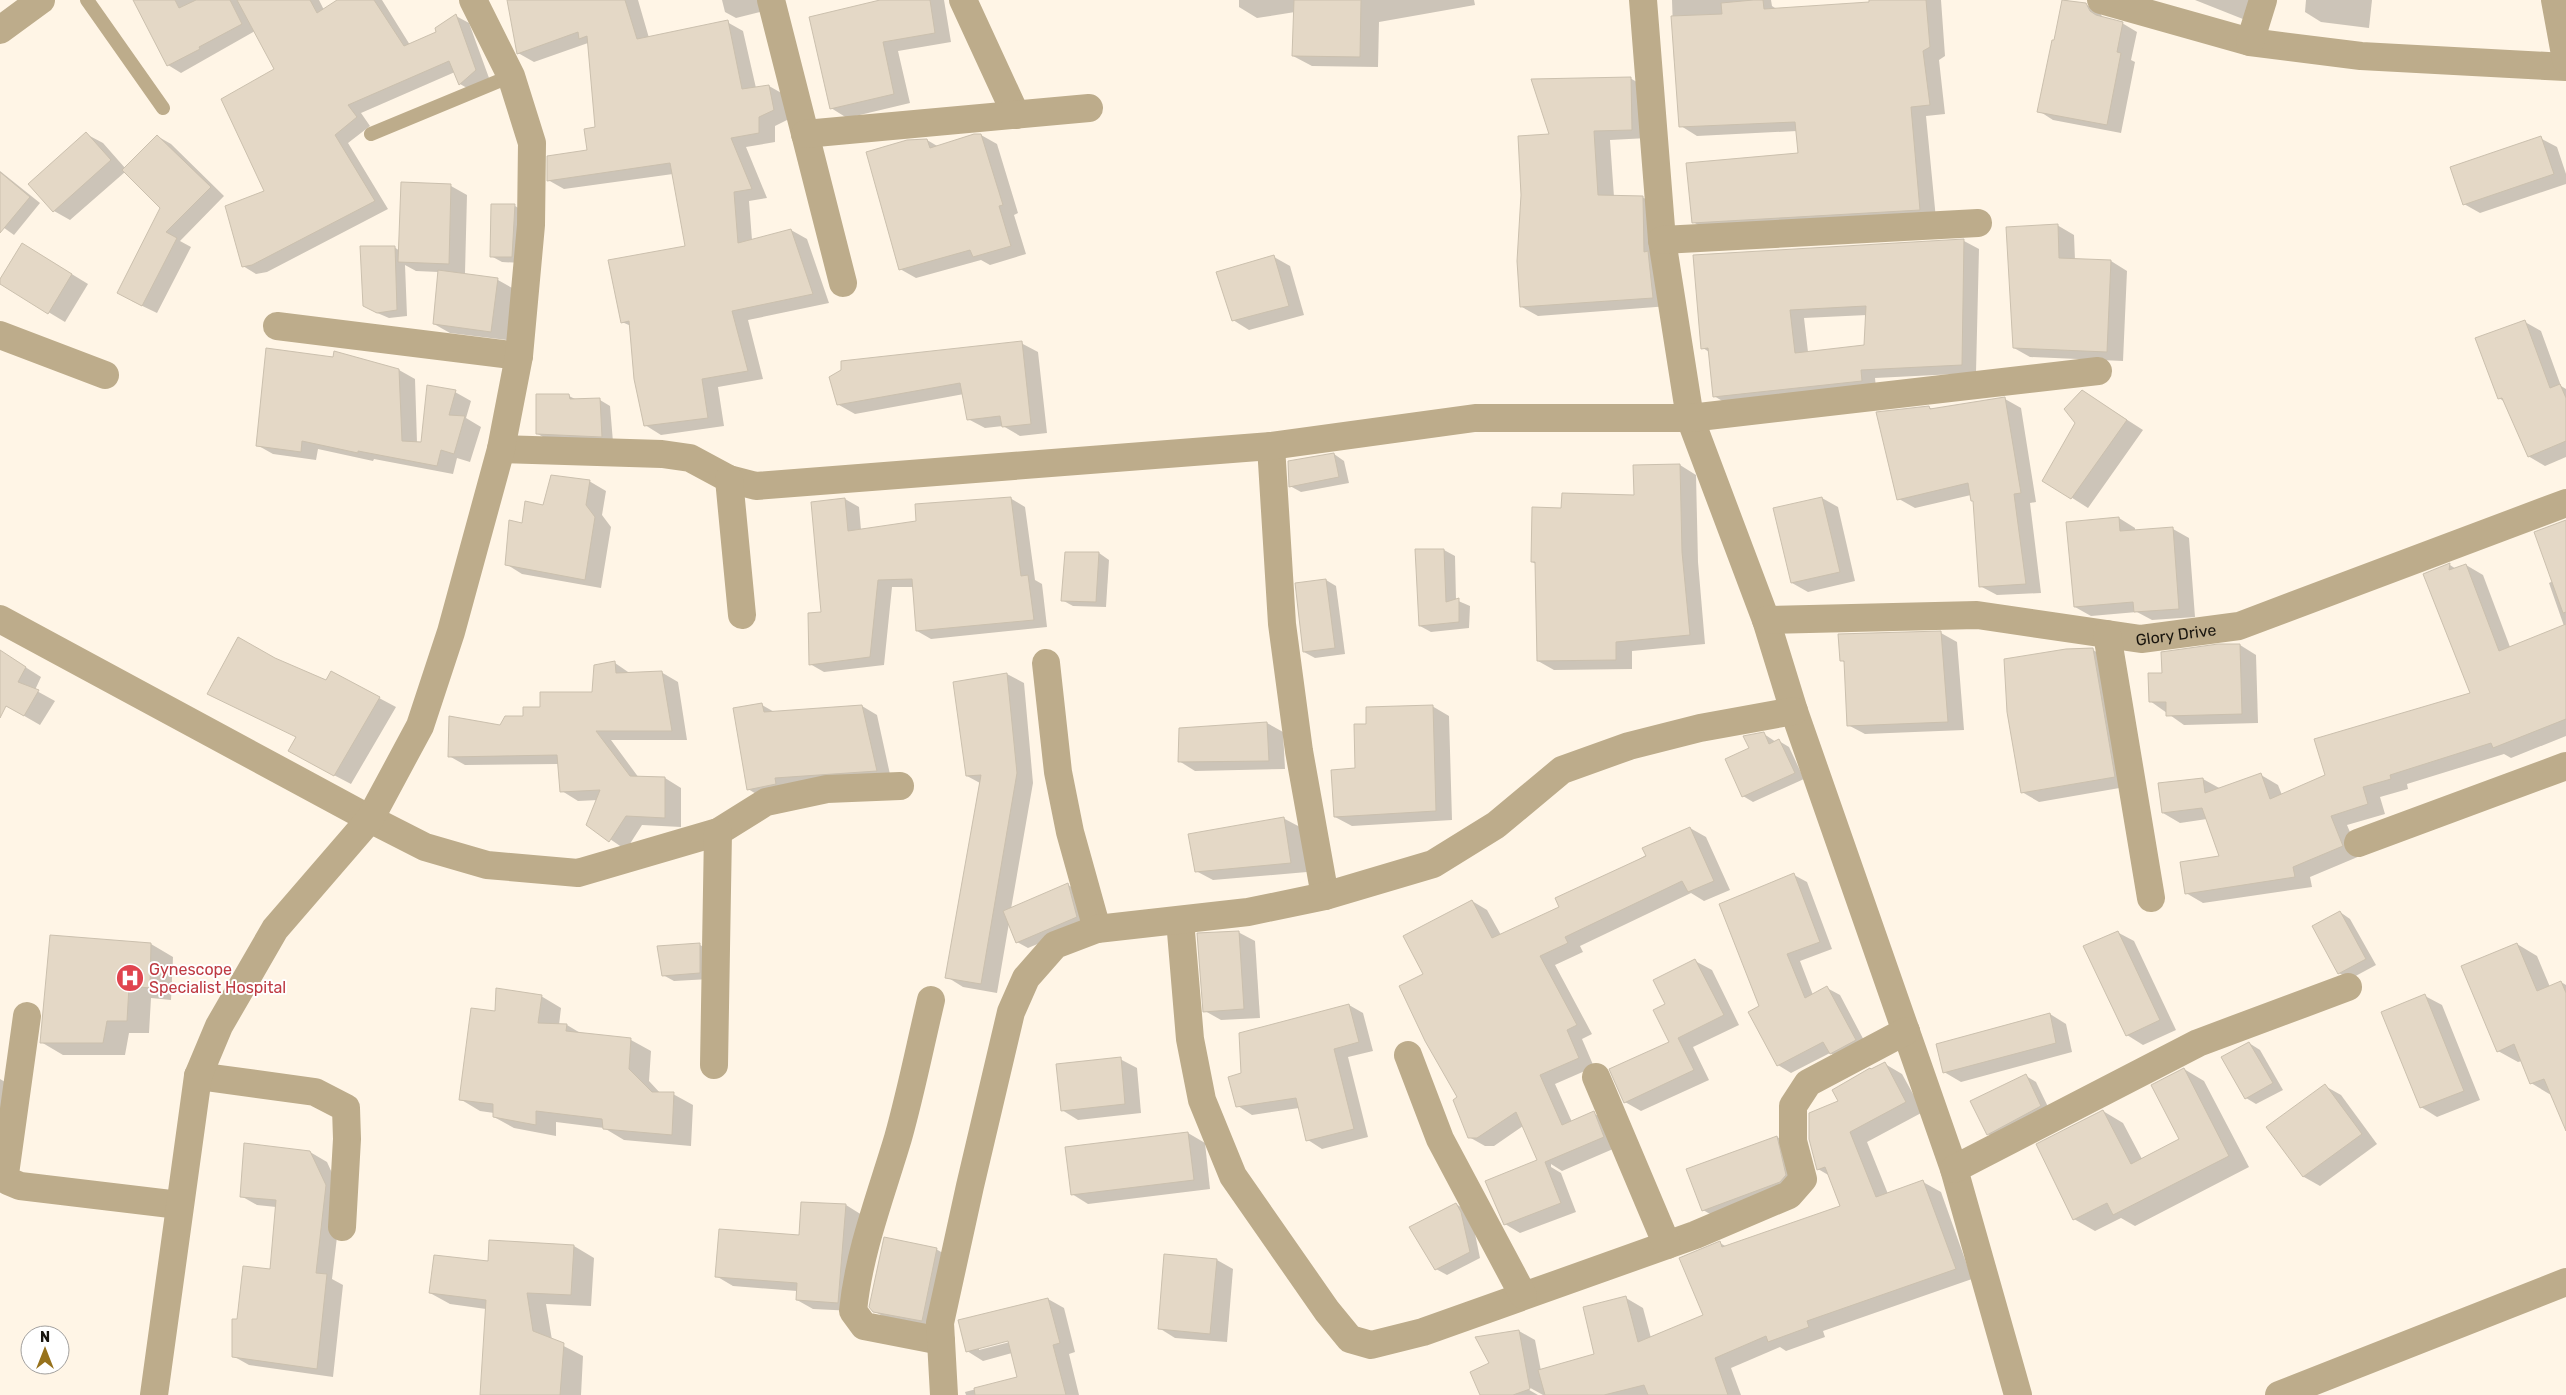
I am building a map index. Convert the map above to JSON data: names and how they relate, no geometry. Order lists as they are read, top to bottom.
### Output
{
  "streets": {
    "street": ["Glory Drive"]
  },
  "places": {
    "hospital": ["Gynescope Specialist Hospital"]
  },
  "north": "top"
}
